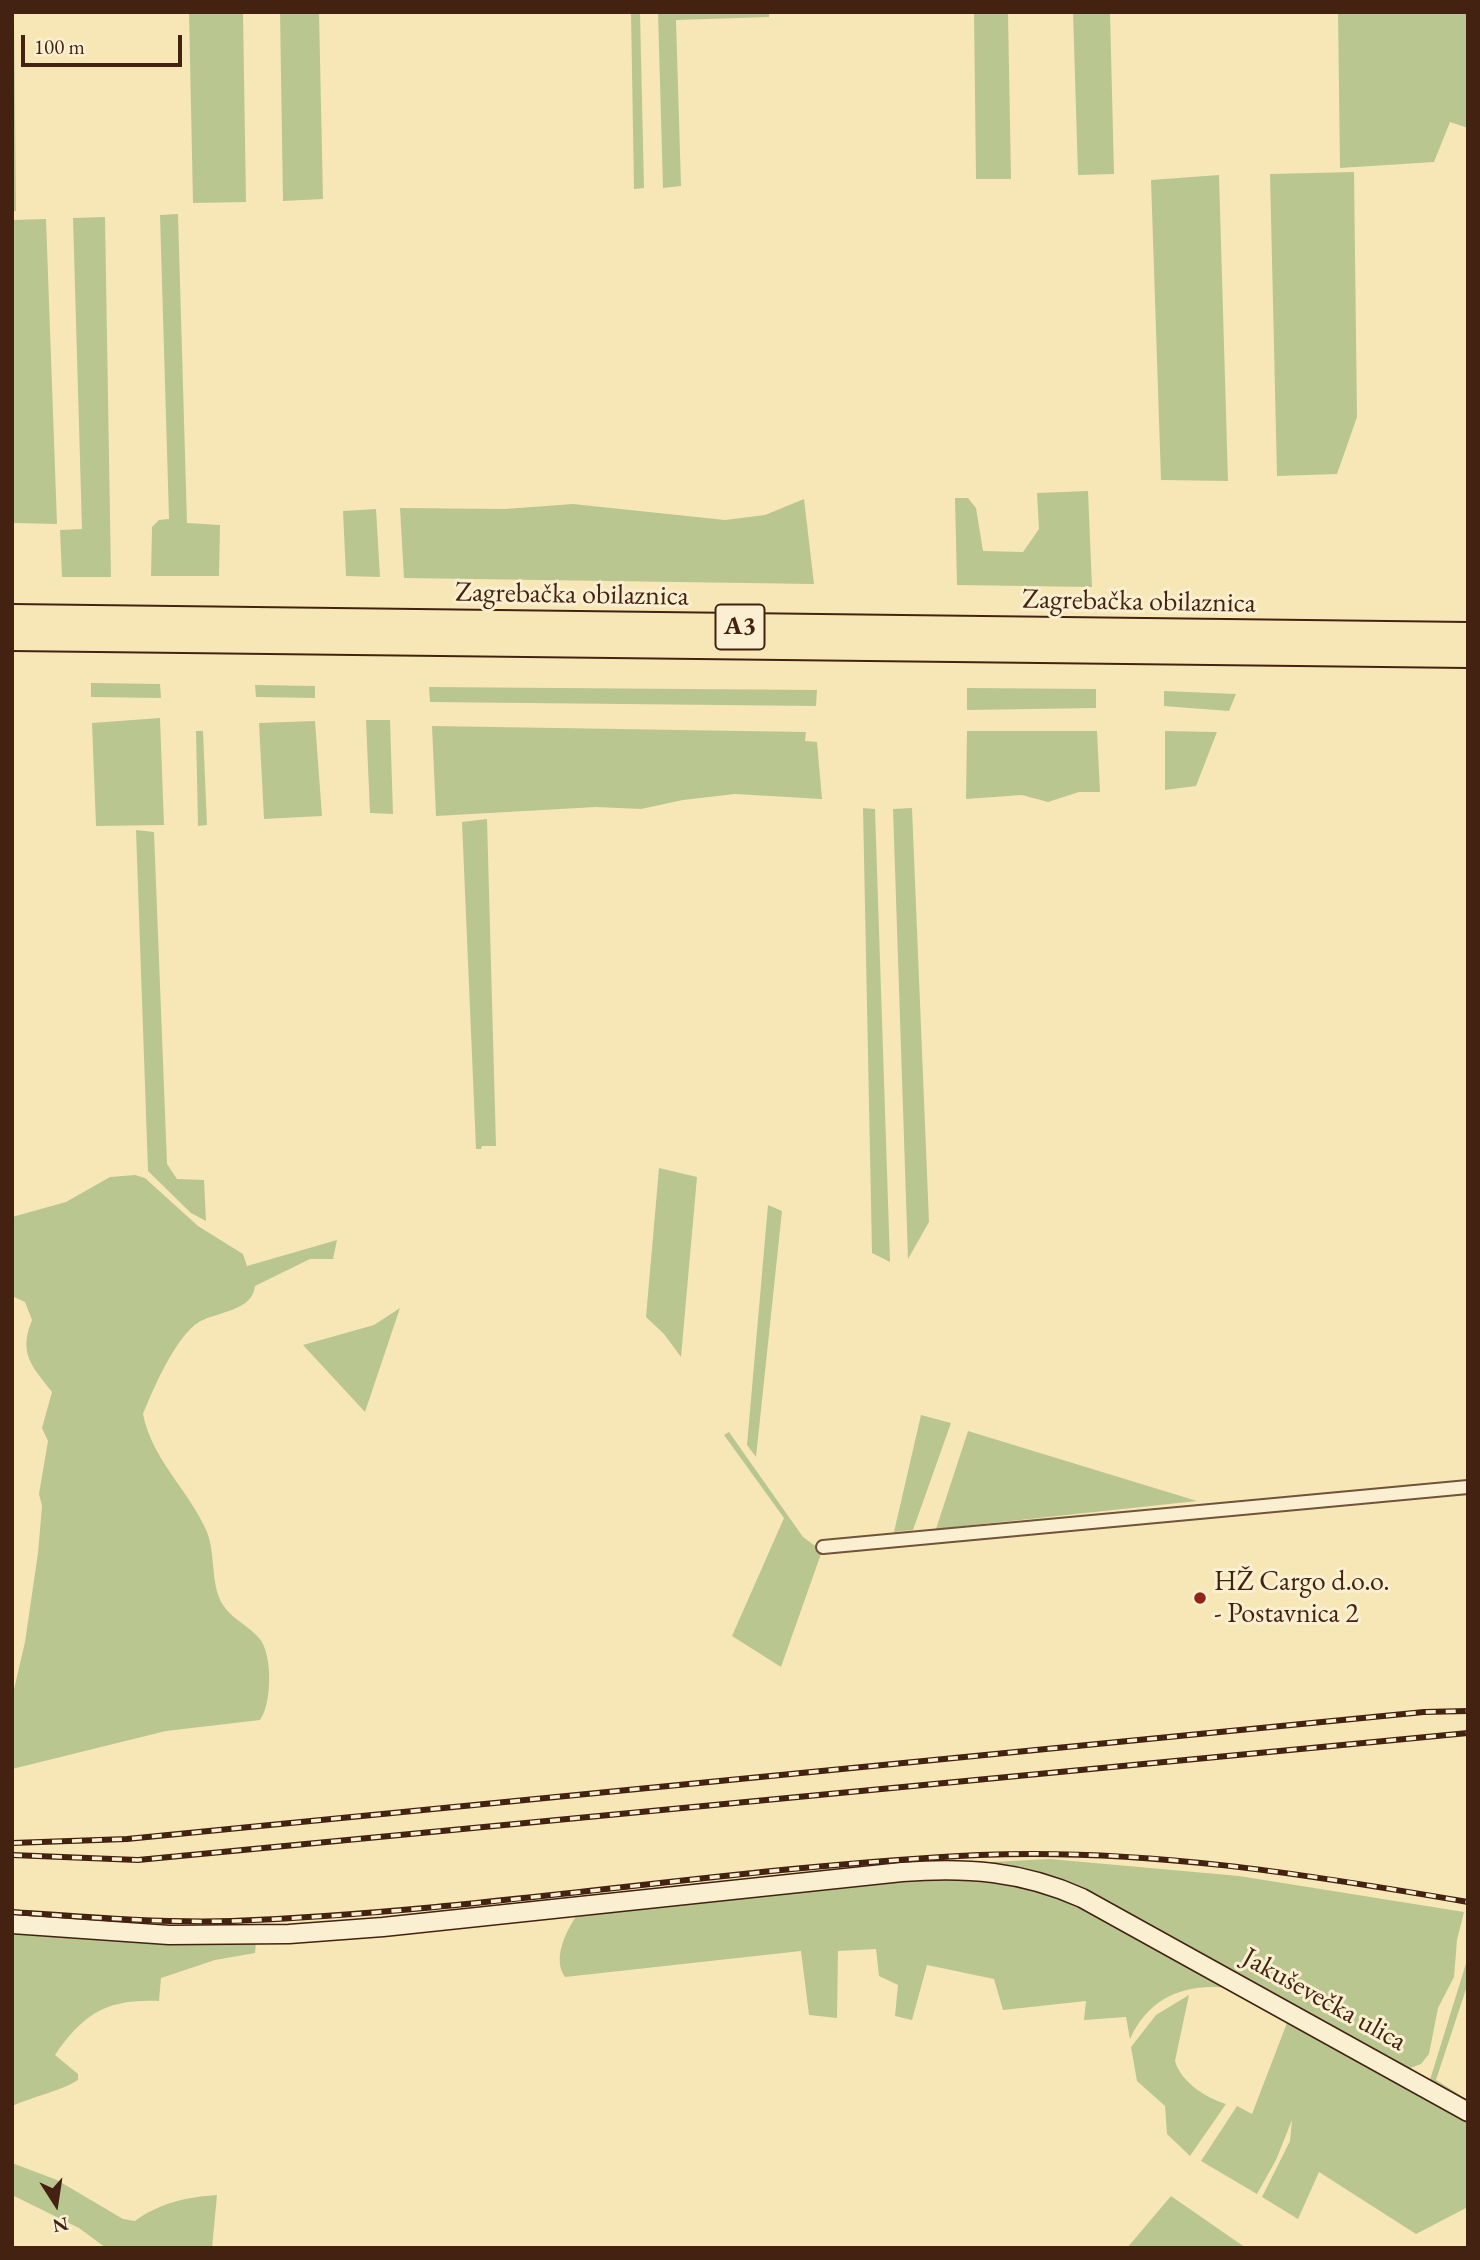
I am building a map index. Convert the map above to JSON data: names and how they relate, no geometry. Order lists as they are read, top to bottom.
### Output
{
  "streets": {
    "highway": ["Zagrebačka obilaznica", "A3"],
    "main road": ["Jakuševečka ulica"]
  },
  "places": ["HŽ Cargo d.o.o. - Postavnica 2"],
  "scale_bar": "100 m",
  "north": "bottom"
}
